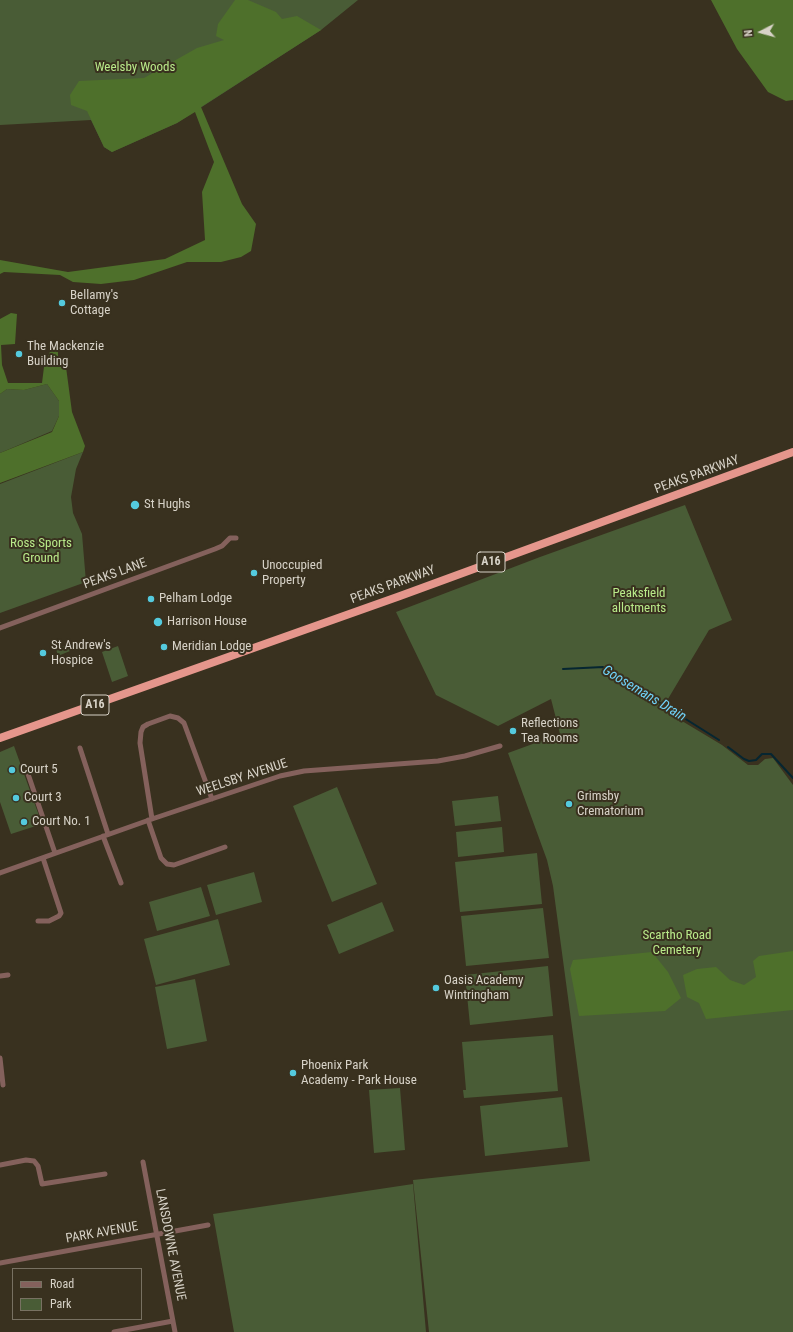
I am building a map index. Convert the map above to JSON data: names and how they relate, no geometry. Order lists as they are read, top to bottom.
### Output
{
  "streets": {
    "highway": ["PEAKS PARKWAY", "A16"],
    "street": [
      "PEAKS LANE",
      "WEELSBY AVENUE",
      "PARK AVENUE",
      "LANSDOWNE AVENUE"
    ]
  },
  "crossings": [
    ["PARK AVENUE", "LANSDOWNE AVENUE"]
  ],
  "water": ["Goosemans Drain"],
  "parks": [
    "Weelsby Woods",
    "Ross Sports Ground",
    "Peaksfield allotments",
    "Scartho Road Cemetery"
  ],
  "places": [
    "Bellamy's Cottage",
    "The Mackenzie Building",
    "St Hughs",
    "Unoccupied Property",
    "Pelham Lodge",
    "Harrison House",
    "Meridian Lodge",
    "St Andrew's Hospice",
    "Reflections Tea Rooms",
    "Court 5",
    "Court 3",
    "Grimsby Crematorium",
    "Court No. 1",
    "Oasis Academy Wintringham",
    "Phoenix Park Academy - Park House"
  ],
  "legend": ["Road", "Park"],
  "north": "left"
}
